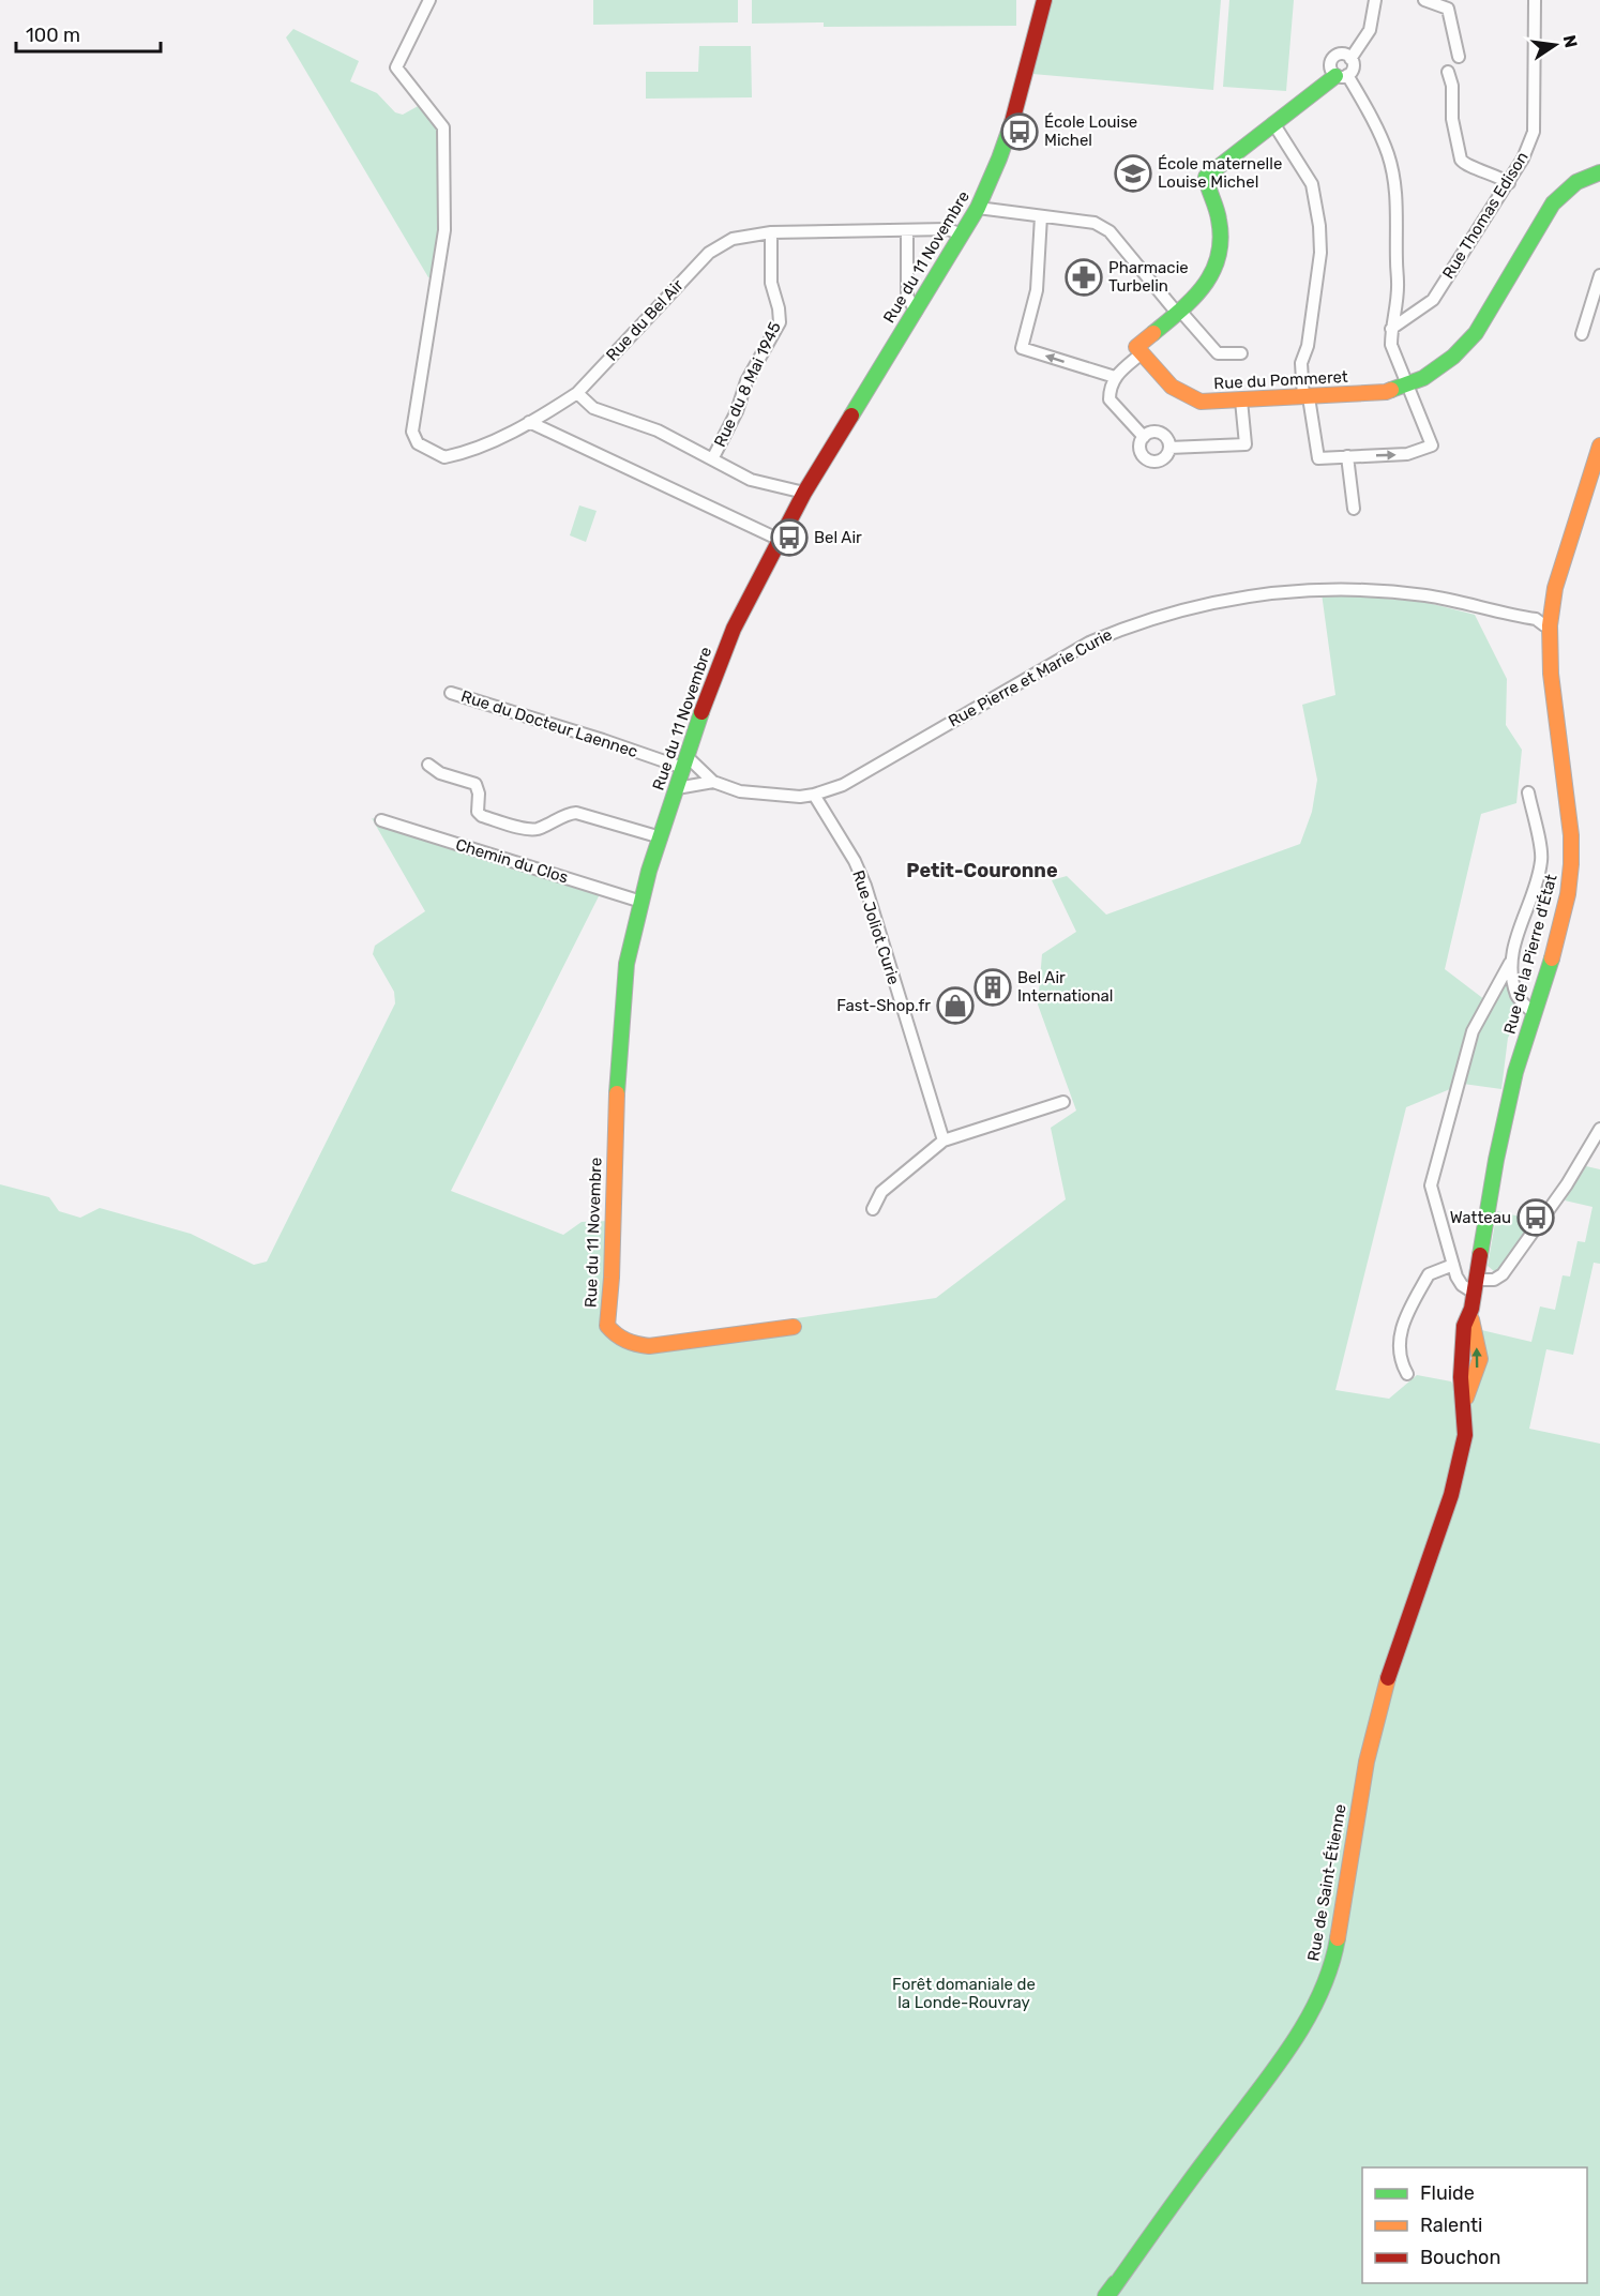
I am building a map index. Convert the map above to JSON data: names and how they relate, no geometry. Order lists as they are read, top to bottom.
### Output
{
  "streets": {
    "street": [
      "Rue Thomas Edison",
      "Rue du 11 Novembre",
      "Rue du Bel Air",
      "Rue du Pommeret",
      "Rue du 8 Mai 1945",
      "Rue Pierre et Marie Curie",
      "Rue du Docteur Laennec",
      "Chemin du Clos",
      "Rue Joliot Curie",
      "Rue de la Pierre d'État",
      "Rue de Saint-Étienne"
    ]
  },
  "crossings": [
    ["Rue du 11 Novembre", "Rue du Bel Air"],
    ["Rue du 11 Novembre", "Rue Pierre et Marie Curie"],
    ["Rue du 11 Novembre", "Rue du Docteur Laennec"],
    ["Rue du 11 Novembre", "Chemin du Clos"],
    ["Rue du Bel Air", "Rue du 8 Mai 1945"],
    ["Rue Pierre et Marie Curie", "Rue du Docteur Laennec"],
    ["Rue Pierre et Marie Curie", "Rue Joliot Curie"],
    ["Rue Pierre et Marie Curie", "Rue de la Pierre d'État"],
    ["Rue de la Pierre d'État", "Rue de Saint-Étienne"]
  ],
  "districts": ["Petit-Couronne"],
  "parks": ["Forêt domaniale de la Londe-Rouvray"],
  "places": {
    "bus stop": ["École Louise Michel", "Bel Air", "Watteau"],
    "school or university": ["École maternelle Louise Michel"],
    "pharmacy": ["Pharmacie Turbelin"],
    "building": ["Bel Air International"],
    "shop": ["Fast-Shop.fr"]
  },
  "legend": ["Fluide", "Ralenti", "Bouchon"],
  "scale_bar": "100 m",
  "north": "right"
}
